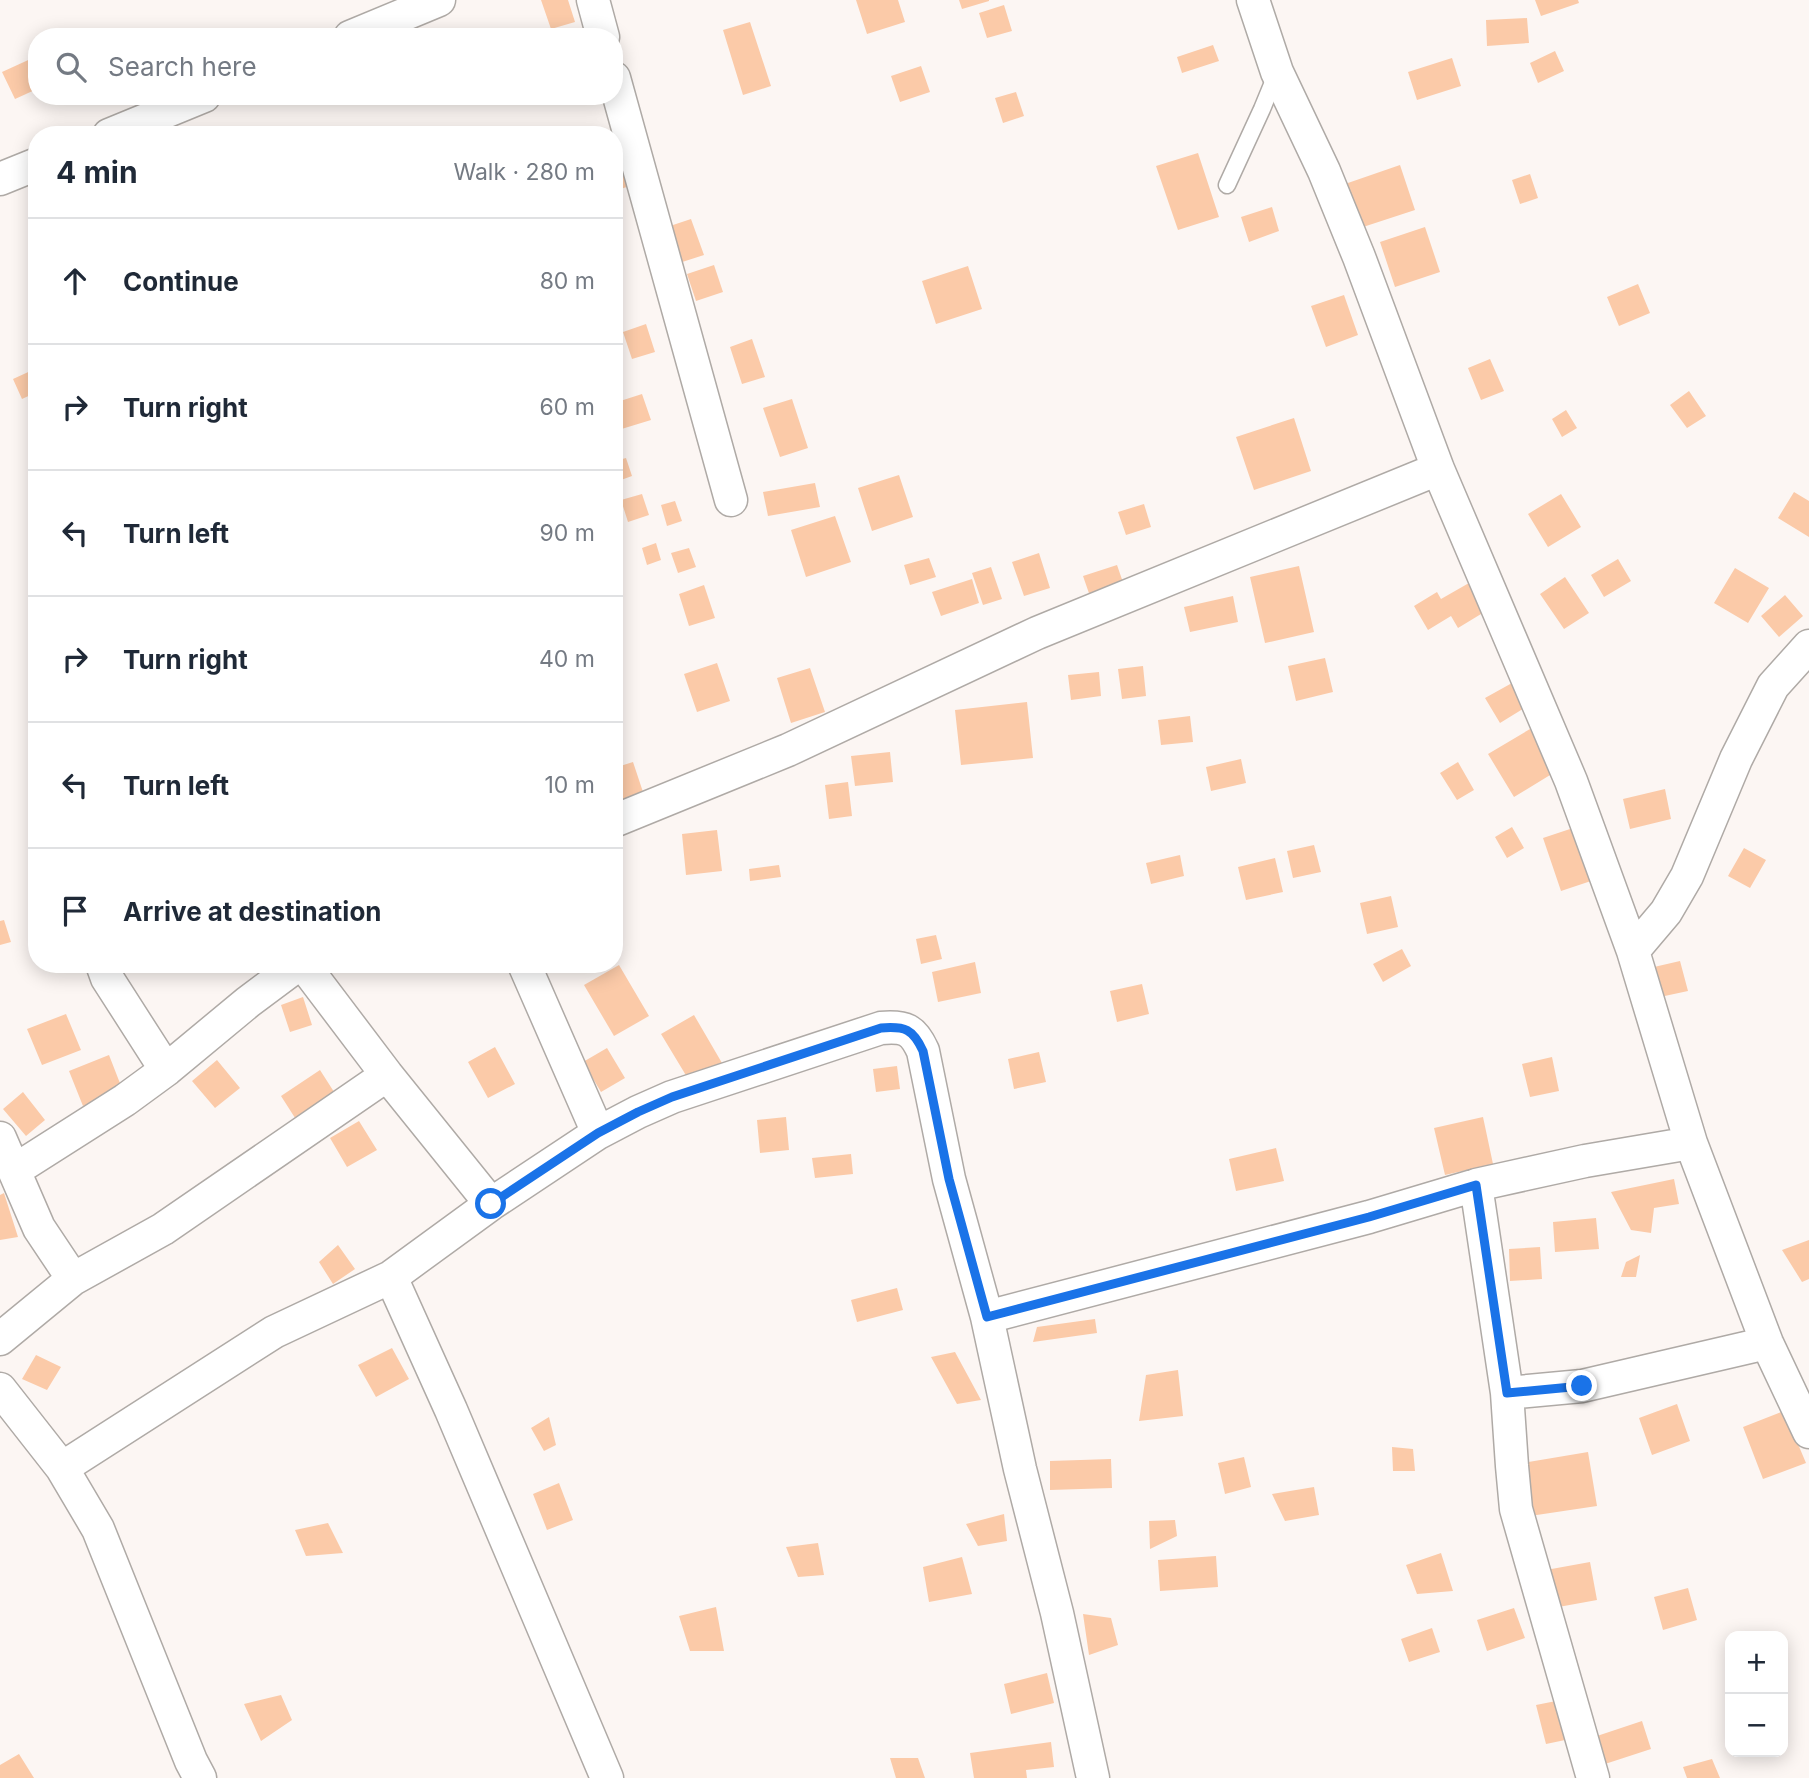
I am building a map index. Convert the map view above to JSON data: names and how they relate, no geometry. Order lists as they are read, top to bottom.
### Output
{
  "page": {
    "search": "Search here",
    "heading": ["4 min", "Walk · 280 m"],
    "list": [
      ["Continue", "80 m"],
      ["Turn right", "60 m"],
      ["Turn left", "90 m"],
      ["Turn right", "40 m"],
      ["Turn left", "10 m"],
      "Arrive at destination"
    ],
    "map_buttons": ["+", "−"]
  }
}
